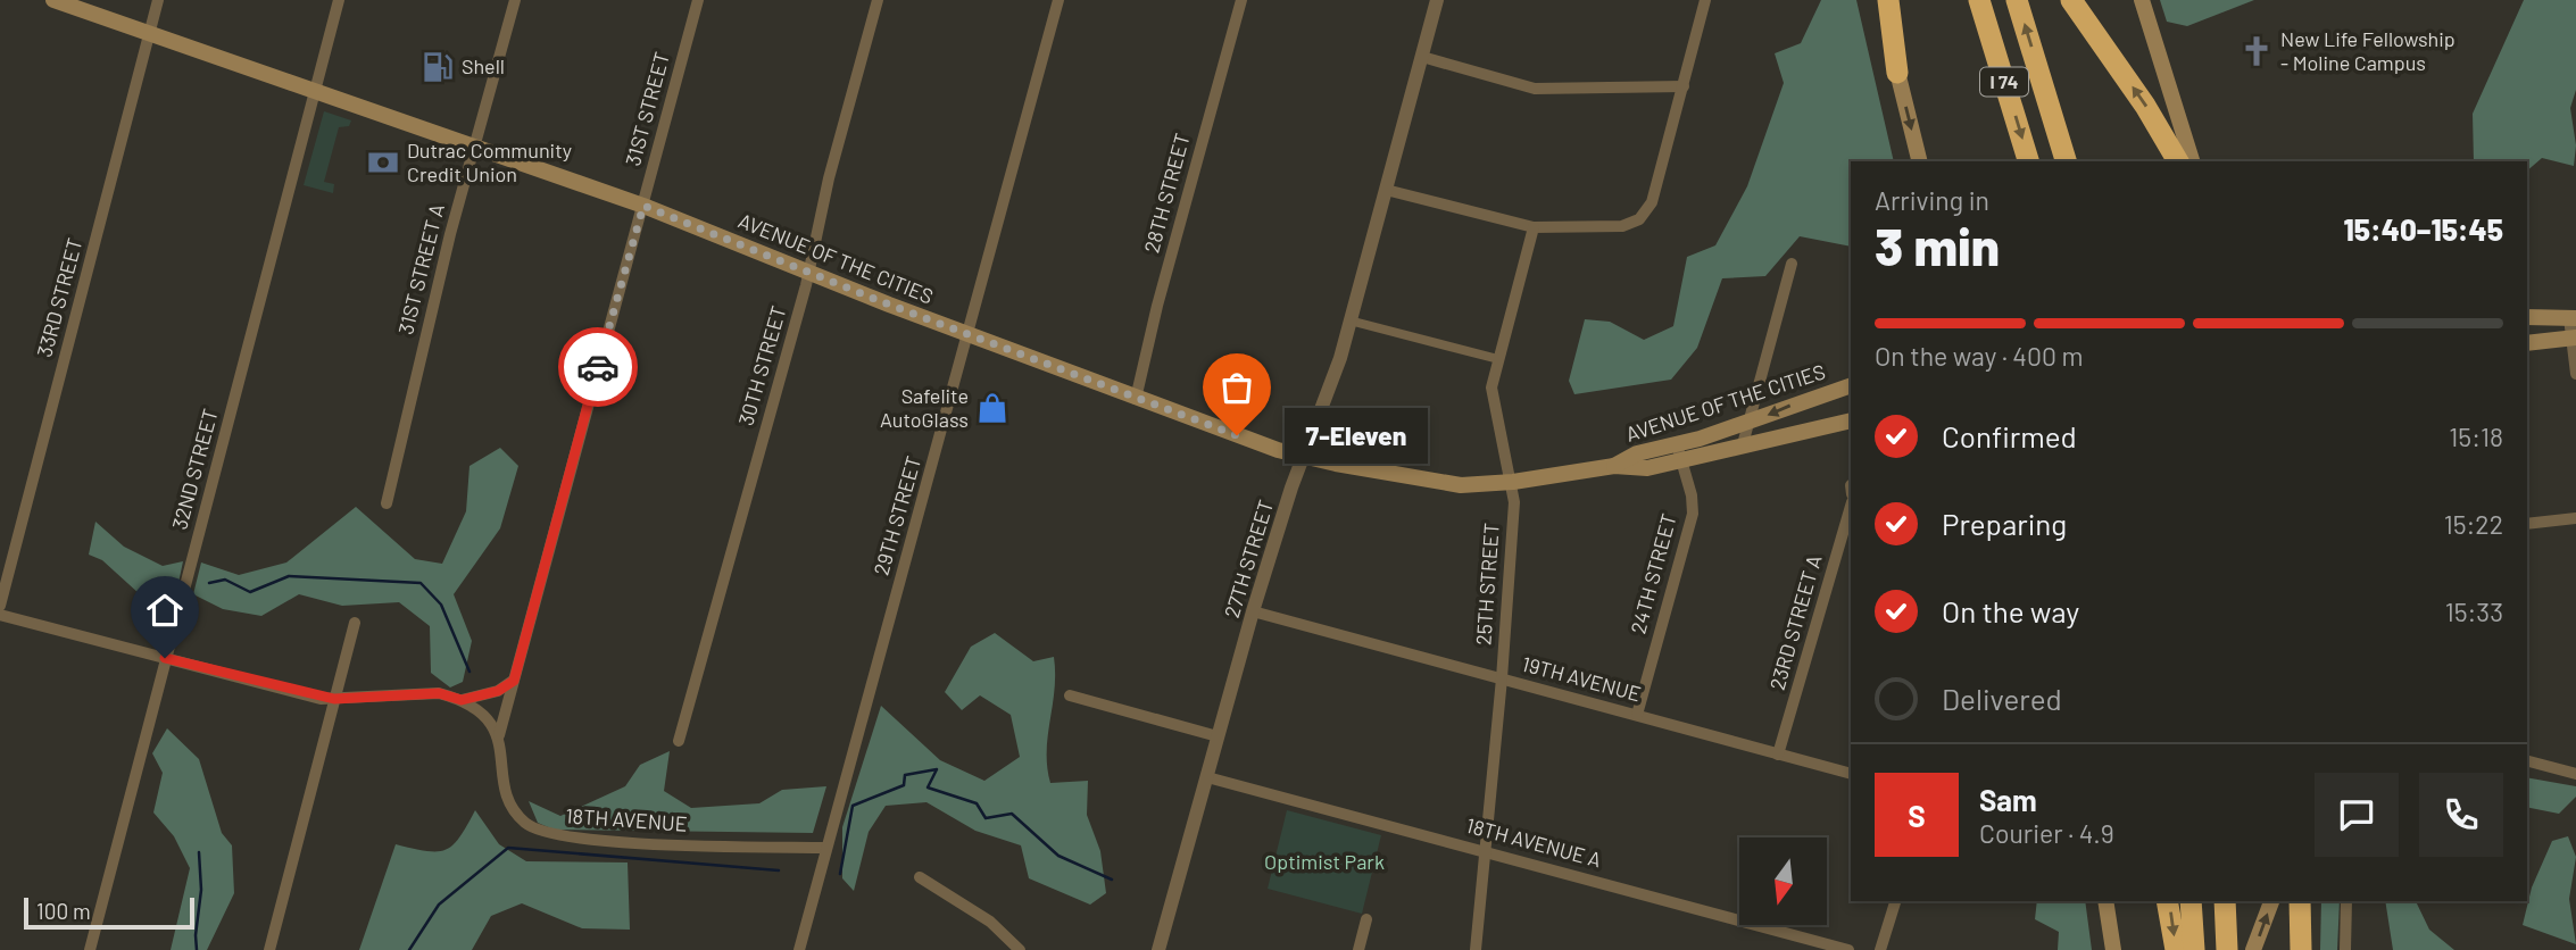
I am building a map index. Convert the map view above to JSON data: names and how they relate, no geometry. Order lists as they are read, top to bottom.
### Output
{
  "streets": {
    "highway": ["I 74"],
    "main road": ["AVENUE OF THE CITIES"],
    "street": [
      "31ST STREET",
      "28TH STREET",
      "31ST STREET A",
      "33RD STREET",
      "30TH STREET",
      "32ND STREET",
      "29TH STREET",
      "27TH STREET",
      "24TH STREET",
      "25TH STREET",
      "23RD STREET A",
      "19TH AVENUE",
      "18TH AVENUE",
      "18TH AVENUE A"
    ]
  },
  "crossings": [
    ["31ST STREET", "AVENUE OF THE CITIES"],
    ["31ST STREET", "18TH AVENUE"],
    ["28TH STREET", "AVENUE OF THE CITIES"],
    ["AVENUE OF THE CITIES", "31ST STREET A"],
    ["AVENUE OF THE CITIES", "33RD STREET"],
    ["AVENUE OF THE CITIES", "30TH STREET"],
    ["AVENUE OF THE CITIES", "32ND STREET"],
    ["AVENUE OF THE CITIES", "29TH STREET"],
    ["AVENUE OF THE CITIES", "27TH STREET"],
    ["AVENUE OF THE CITIES", "24TH STREET"],
    ["AVENUE OF THE CITIES", "25TH STREET"],
    ["29TH STREET", "18TH AVENUE"],
    ["27TH STREET", "19TH AVENUE"],
    ["27TH STREET", "18TH AVENUE A"],
    ["24TH STREET", "19TH AVENUE"],
    ["25TH STREET", "19TH AVENUE"],
    ["25TH STREET", "18TH AVENUE A"],
    ["23RD STREET A", "19TH AVENUE"]
  ],
  "parks": ["Optimist Park"],
  "places": {
    "church": ["New Life Fellowship - Moline Campus"],
    "fuel station": ["Shell"],
    "bank": ["Dutrac Community Credit Union"],
    "shop": ["Safelite AutoGlass"],
    "other": ["7-Eleven"]
  },
  "scale_bar": "100 m",
  "north": "bottom",
  "page": {
    "heading": ["3 min", "Arriving in", "15:40–15:45"],
    "panel": ["Sam", "Courier · 4.9"],
    "bar": "On the way · 400 m",
    "list": [
      ["Confirmed", "15:18"],
      ["Preparing", "15:22"],
      ["On the way", "15:33"],
      "Delivered"
    ],
    "bubble": "7-Eleven",
    "round": "S",
    "scale": "100 m"
  }
}
